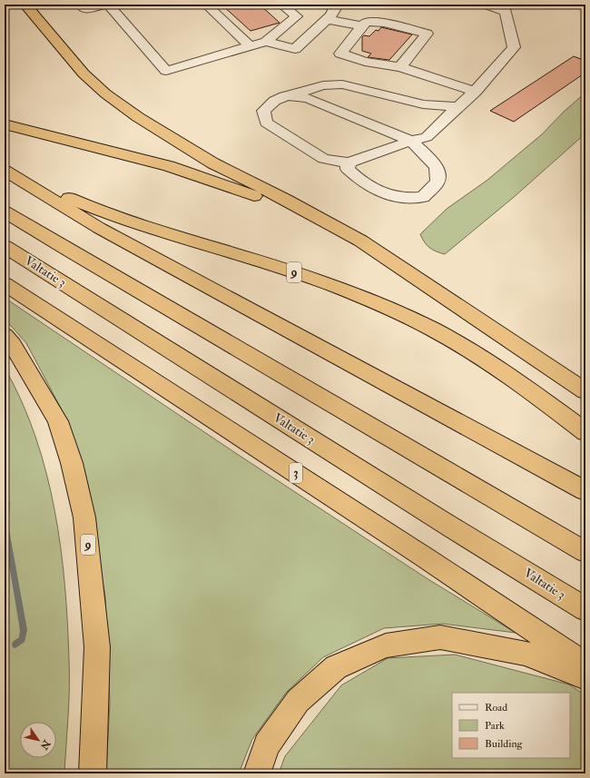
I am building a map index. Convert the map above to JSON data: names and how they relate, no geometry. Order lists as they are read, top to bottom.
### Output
{
  "streets": {
    "highway": ["Valtatie 3", "9", "3"]
  },
  "legend": ["Road", "Park", "Building"],
  "north": "bottom right"
}
